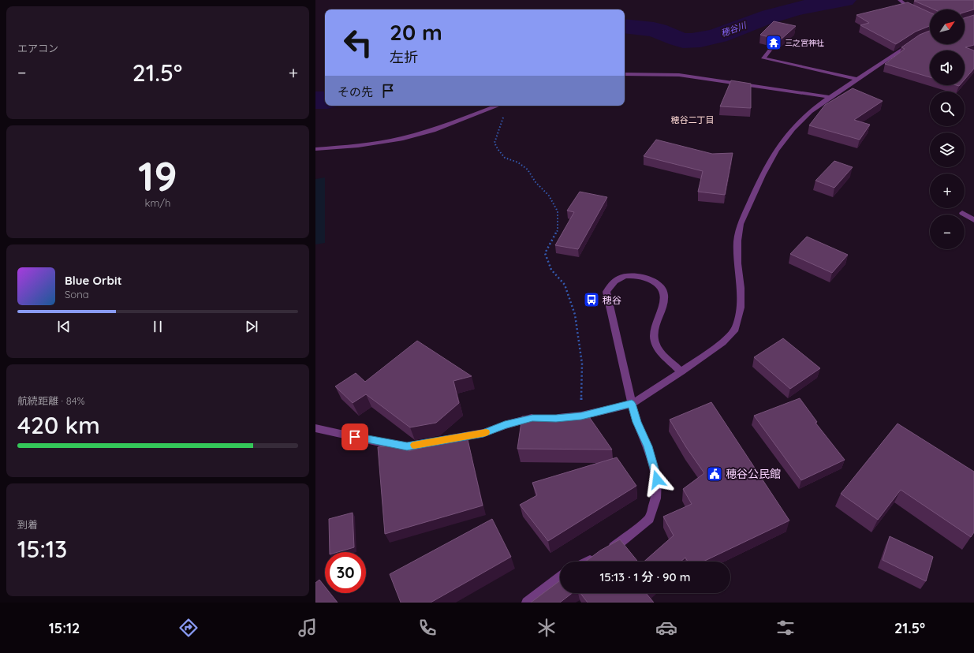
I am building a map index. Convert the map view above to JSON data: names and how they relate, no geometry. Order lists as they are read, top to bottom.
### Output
{
  "districts": ["穂谷二丁目"],
  "water": ["穂谷川"],
  "places": {
    "temple": ["三之宮神社"],
    "bus stop": ["穂谷"],
    "public building": ["穂谷公民館"]
  },
  "north": "top right",
  "page": {
    "tile": [
      "エアコン",
      ["19", "km/h"],
      ["航続距離 · 84%", "420 km"],
      ["到着", "15:13"]
    ],
    "map_buttons": ["+", "−"],
    "turn": ["20 m", "左折"],
    "heat": ["−", "21.5°", "+"],
    "then": "その先",
    "song": ["Blue Orbit", "Sona"],
    "limit": "30",
    "trip": "15:13 · 1 分 · 90 m",
    "tabs": ["15:12", "21.5°"]
  }
}
